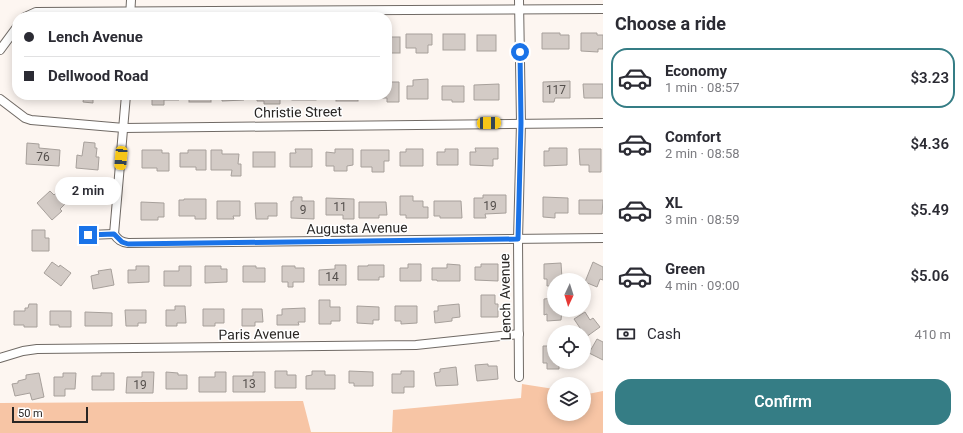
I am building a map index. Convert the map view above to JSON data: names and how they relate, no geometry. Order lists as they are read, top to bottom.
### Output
{
  "streets": {
    "street": [
      "Christie Street",
      "Augusta Avenue",
      "Lench Avenue",
      "Paris Avenue"
    ]
  },
  "crossings": [
    ["Christie Street", "Lench Avenue"],
    ["Augusta Avenue", "Lench Avenue"],
    ["Lench Avenue", "Paris Avenue"]
  ],
  "house_numbers": [
    "117",
    "76",
    "19",
    "11",
    "9",
    "14",
    "13",
    "19"
  ],
  "scale_bar": "50 m",
  "north": "bottom",
  "page": {
    "heading": "Choose a ride",
    "banner": ["Lench Avenue", "Dellwood Road"],
    "list": [
      {
        "name": "Economy",
        "note": "1 min · 08:57",
        "value": "$3.23"
      },
      {
        "name": "Comfort",
        "note": "2 min · 08:58",
        "value": "$4.36"
      },
      {
        "name": "XL",
        "note": "3 min · 08:59",
        "value": "$5.49"
      },
      {
        "name": "Green",
        "note": "4 min · 09:00",
        "value": "$5.06"
      }
    ],
    "bubble": "2 min",
    "pay": ["Cash", "410 m"],
    "buttons": "Confirm",
    "scale": "50 m"
  }
}
